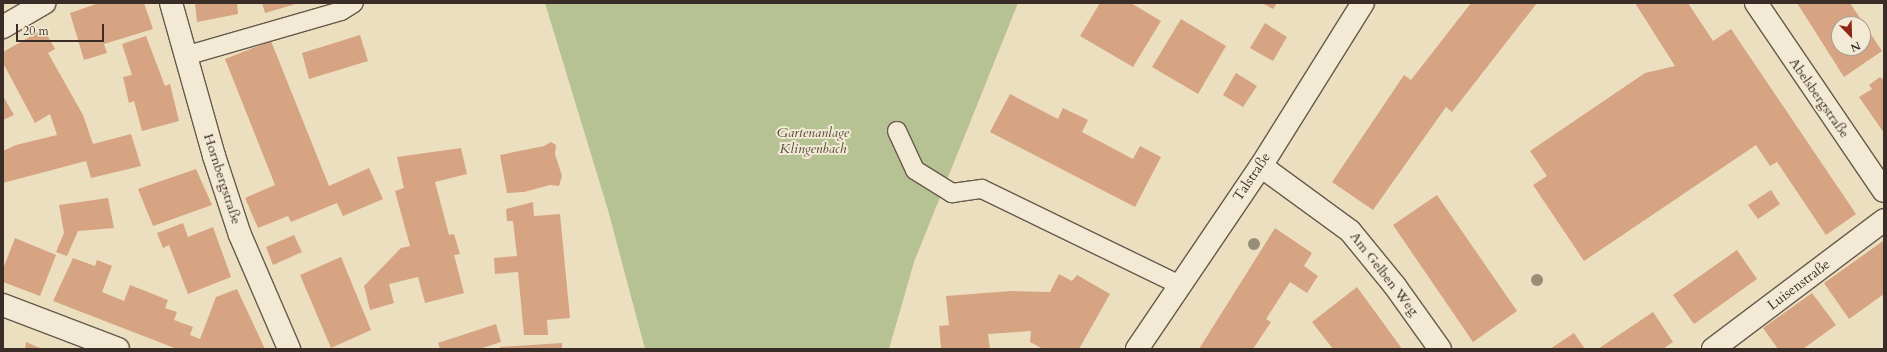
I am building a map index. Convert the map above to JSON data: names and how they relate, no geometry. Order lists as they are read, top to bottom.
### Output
{
  "streets": {
    "street": [
      "Abelsbergstraße",
      "Talstraße",
      "Hornbergstraße",
      "Am Gelben Weg",
      "Luisenstraße"
    ]
  },
  "crossings": [
    ["Talstraße", "Am Gelben Weg"]
  ],
  "parks": ["Gartenanlage Klingenbach"],
  "scale_bar": "20 m",
  "north": "bottom right"
}
